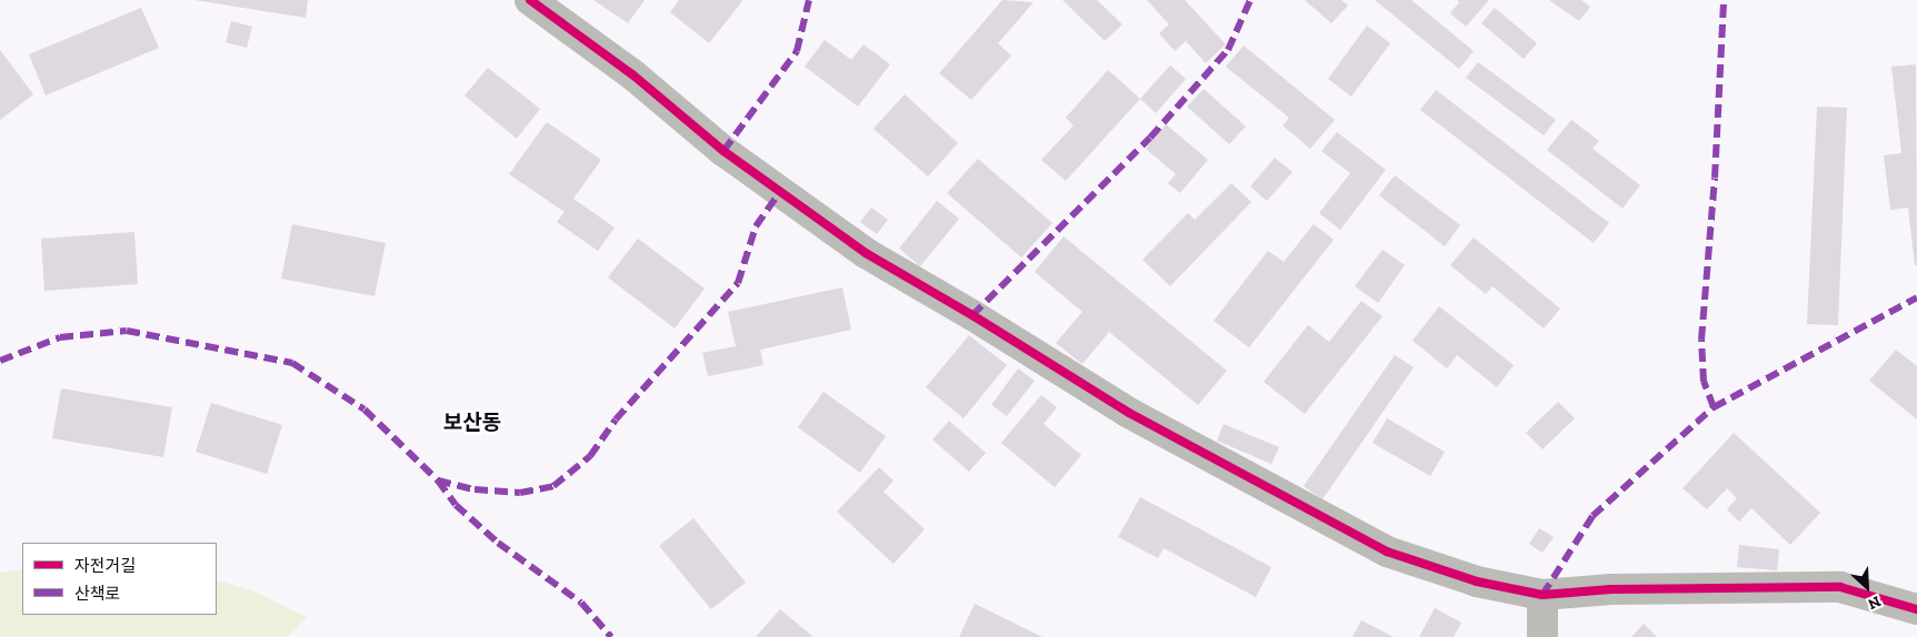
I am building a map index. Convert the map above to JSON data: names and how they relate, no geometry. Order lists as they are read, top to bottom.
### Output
{
  "districts": ["보산동"],
  "legend": ["자전거길", "산책로"],
  "north": "bottom right"
}
